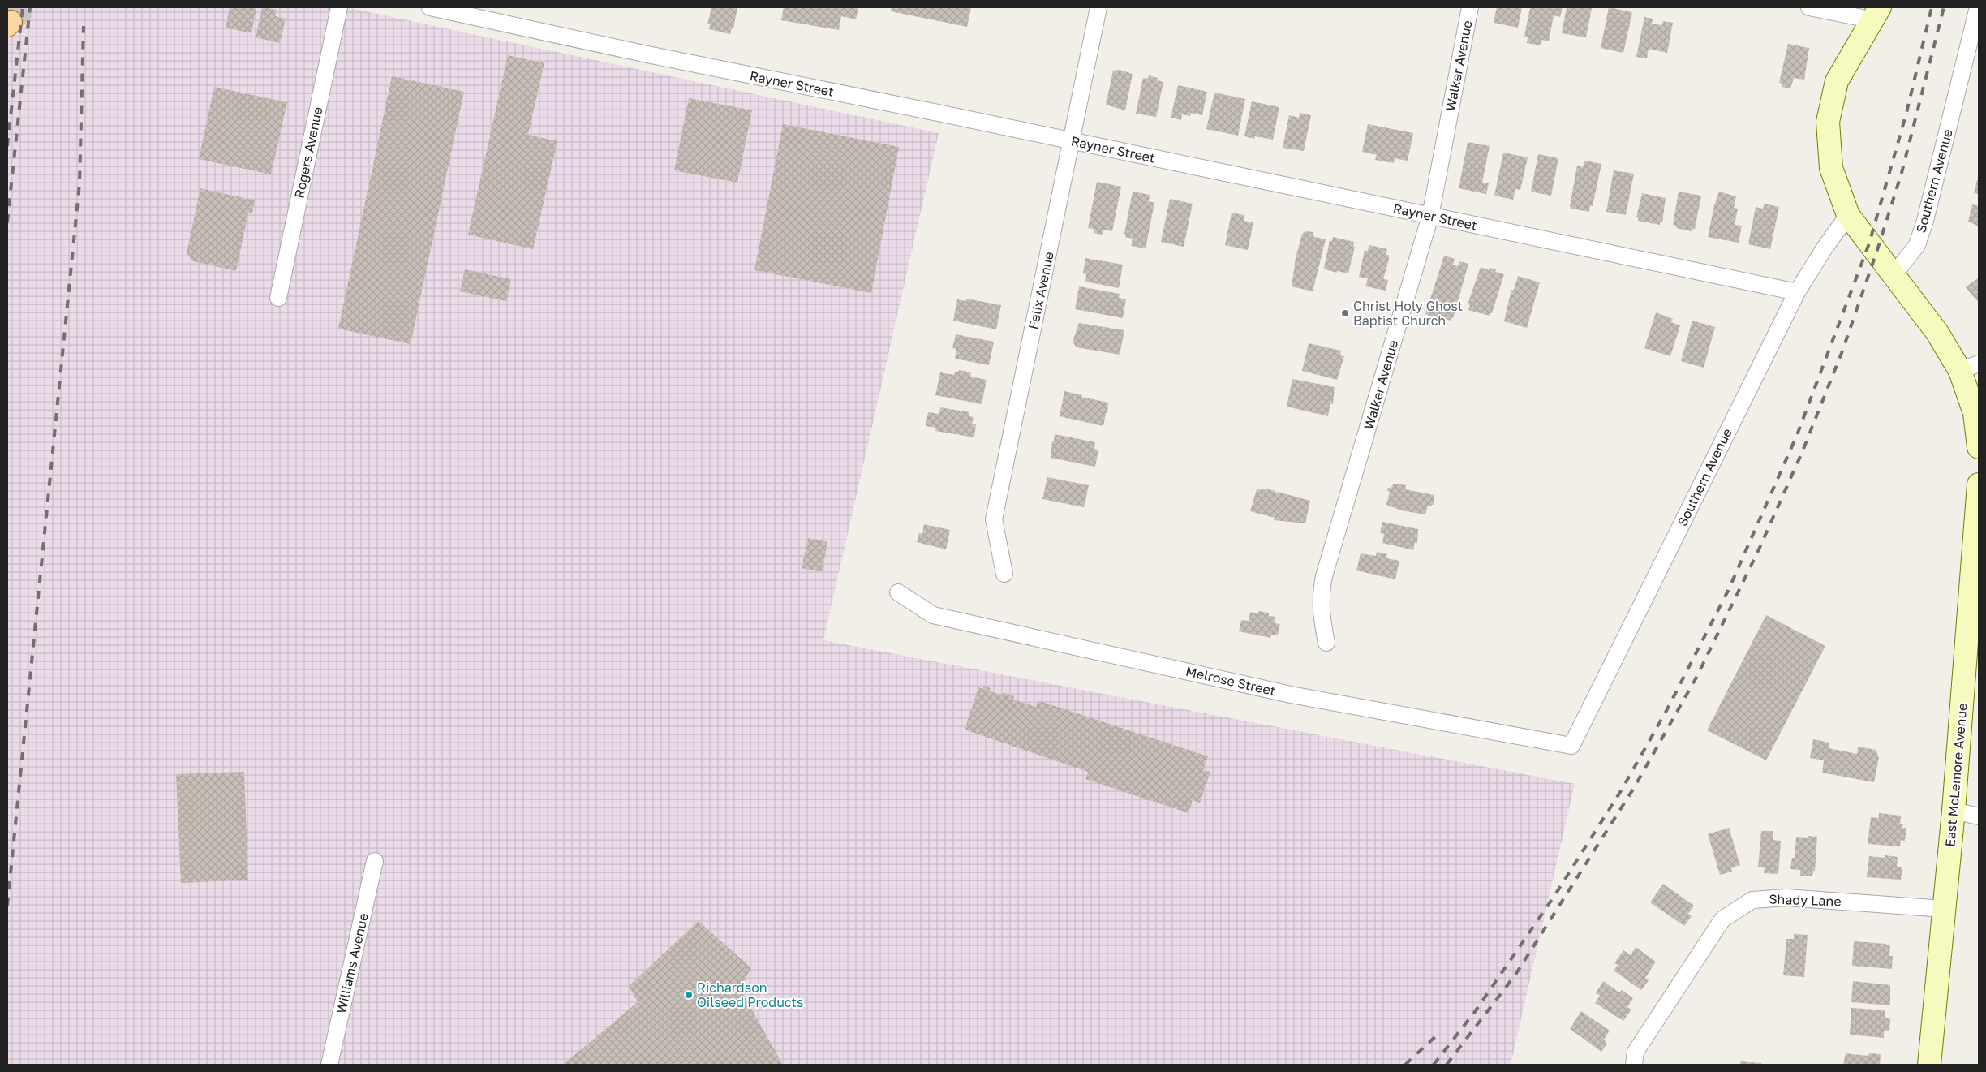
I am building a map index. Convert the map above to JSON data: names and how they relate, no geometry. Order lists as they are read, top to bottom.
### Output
{
  "streets": {
    "main road": ["East McLemore Avenue"],
    "street": [
      "Walker Avenue",
      "Rayner Street",
      "Rogers Avenue",
      "Southern Avenue",
      "Felix Avenue",
      "Melrose Street",
      "Shady Lane",
      "Williams Avenue"
    ]
  },
  "crossings": [
    ["Walker Avenue", "Rayner Street"],
    ["Rayner Street", "Southern Avenue"],
    ["Rayner Street", "Felix Avenue"],
    ["Southern Avenue", "Melrose Street"],
    ["East McLemore Avenue", "Shady Lane"]
  ],
  "places": ["Christ Holy Ghost Baptist Church", "Richardson Oilseed Products"]
}
